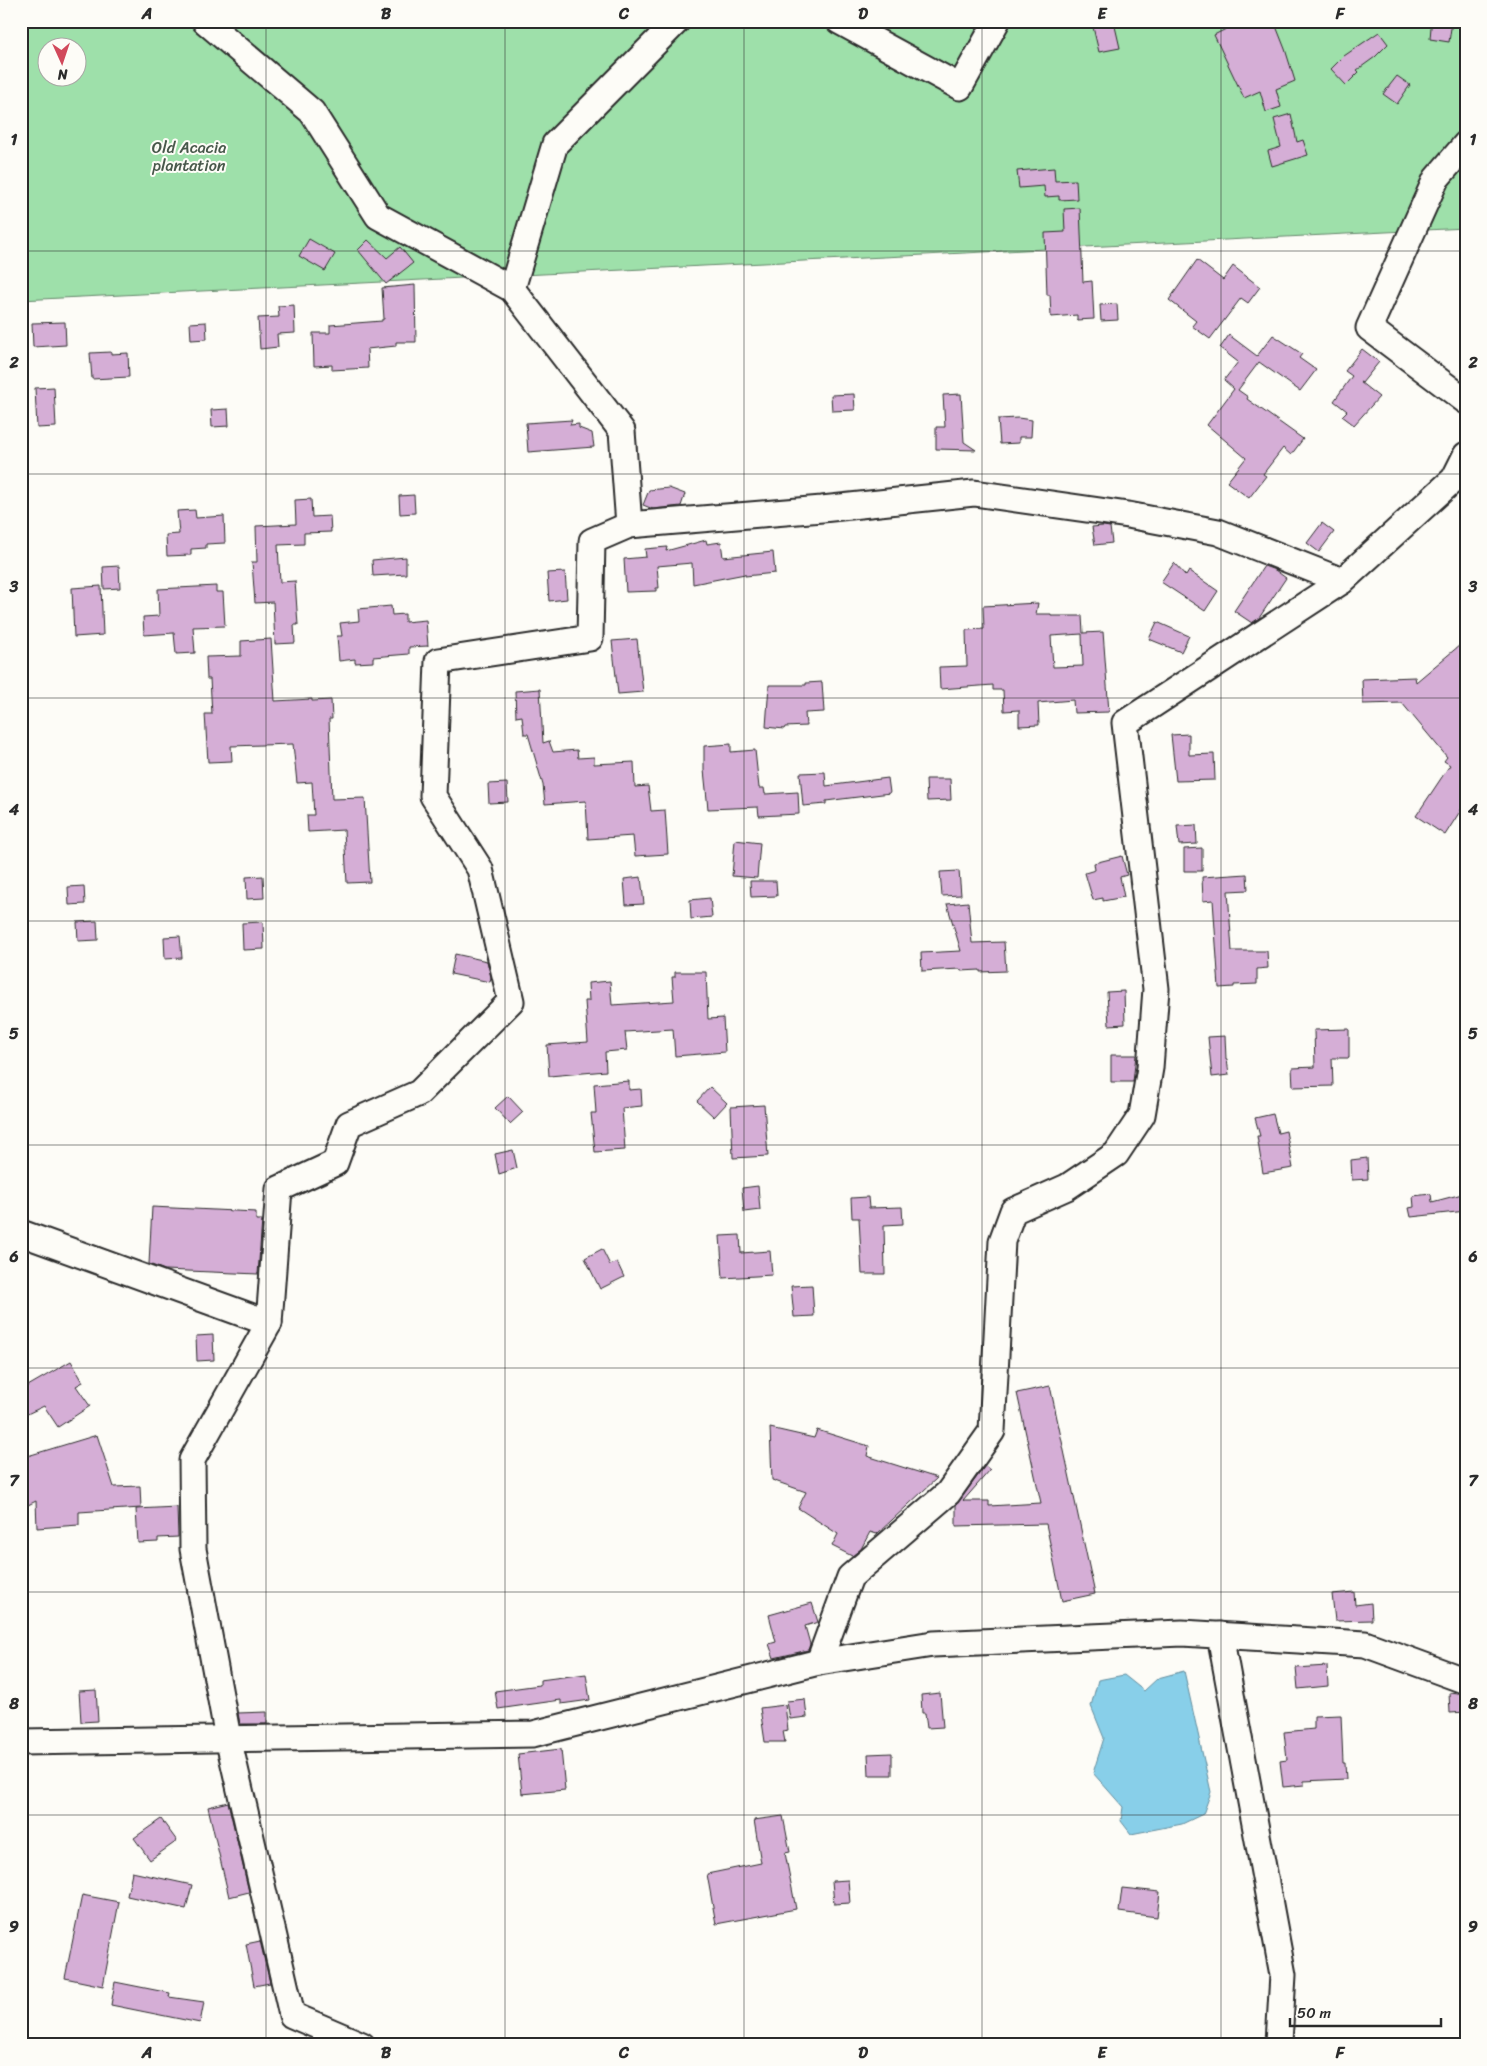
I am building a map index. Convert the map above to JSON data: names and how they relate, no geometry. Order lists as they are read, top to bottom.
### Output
{
  "parks": ["Old Acacia plantation"],
  "scale_bar": "50 m",
  "north": "bottom",
  "grid": {
    "columns": [
      "A",
      "B",
      "C",
      "D",
      "E",
      "F"
    ],
    "rows": [
      "1",
      "2",
      "3",
      "4",
      "5",
      "6",
      "7",
      "8",
      "9"
    ]
  }
}
